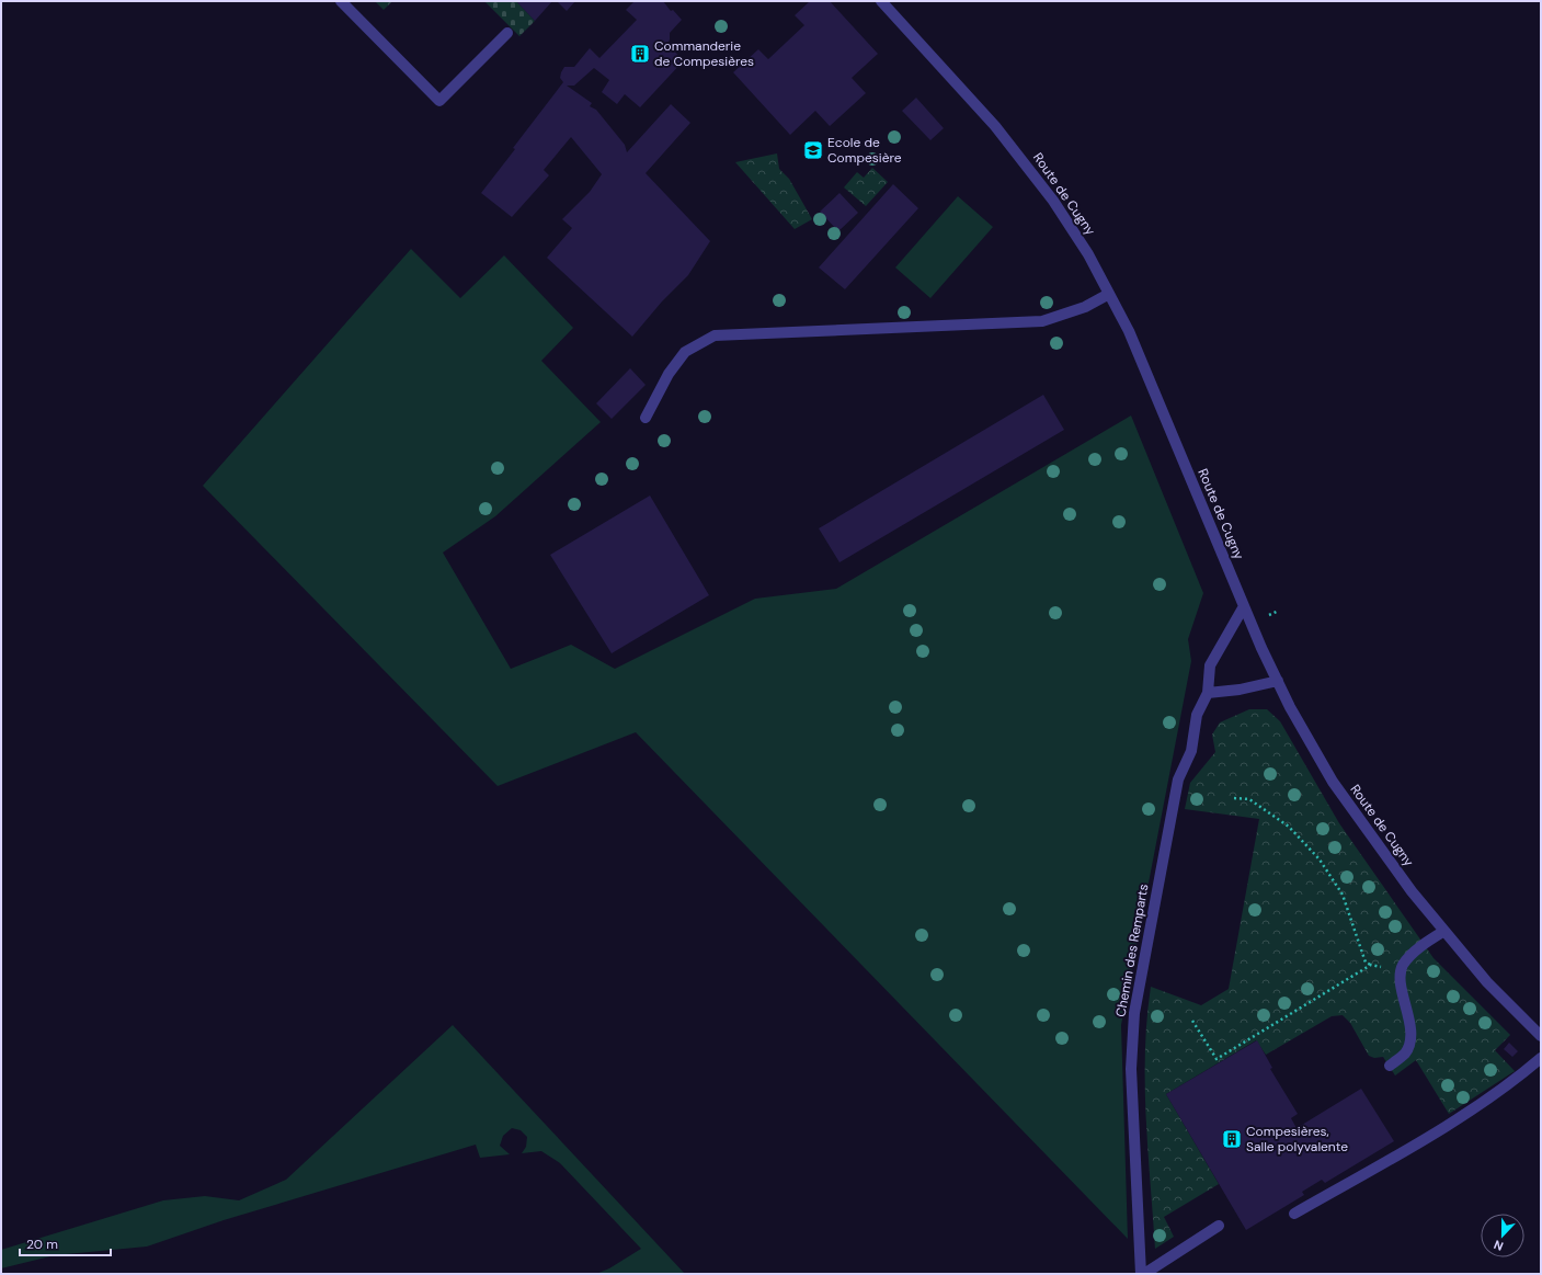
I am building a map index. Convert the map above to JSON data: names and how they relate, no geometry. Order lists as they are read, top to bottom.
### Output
{
  "streets": {
    "street": ["Route de Cugny", "Chemin des Remparts"]
  },
  "crossings": [
    ["Route de Cugny", "Chemin des Remparts"]
  ],
  "places": {
    "building": ["Commanderie de Compesières", "Compesières, Salle polyvalente"],
    "school or university": ["Ecole de Compesière"]
  },
  "scale_bar": "20 m",
  "north": "bottom"
}
